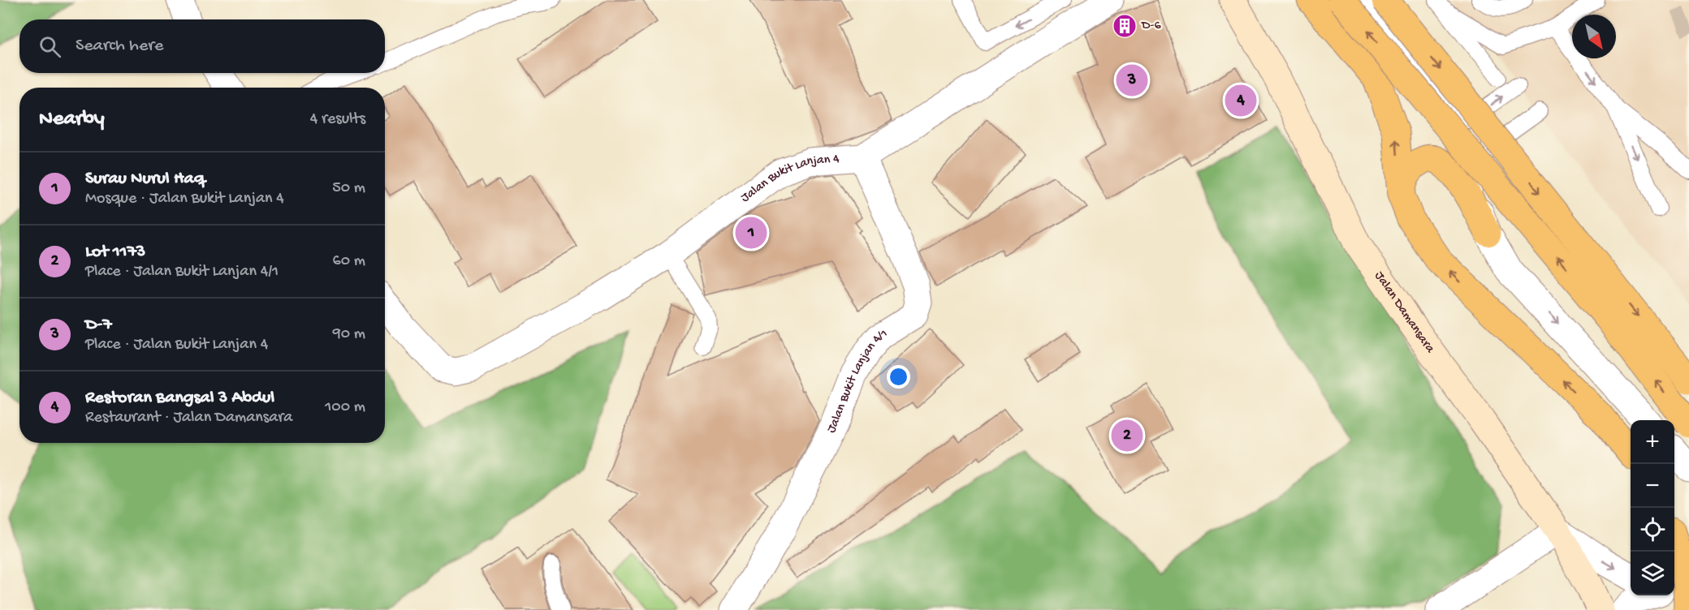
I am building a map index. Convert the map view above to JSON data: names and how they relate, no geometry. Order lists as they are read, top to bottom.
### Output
{
  "streets": {
    "street": ["Jalan Bukit Lanjan 4", "Jalan Damansara", "Jalan Bukit Lanjan 4/1"]
  },
  "crossings": [
    ["Jalan Bukit Lanjan 4", "Jalan Bukit Lanjan 4/1"]
  ],
  "places": {
    "building": ["D-6"]
  },
  "north": "bottom right",
  "page": {
    "search": "Search here",
    "pins": [
      "3",
      "4",
      "1",
      "2"
    ],
    "heading": ["Nearby", "4 results"],
    "list": [
      {
        "mark": "1",
        "name": "Surau Nurul Haq",
        "note": "Mosque · Jalan Bukit Lanjan 4",
        "value": "50 m"
      },
      {
        "mark": "2",
        "name": "Lot 1173",
        "note": "Place · Jalan Bukit Lanjan 4/1",
        "value": "60 m"
      },
      {
        "mark": "3",
        "name": "D-7",
        "note": "Place · Jalan Bukit Lanjan 4",
        "value": "90 m"
      },
      {
        "mark": "4",
        "name": "Restoran Bangsal 3 Abdul",
        "note": "Restaurant · Jalan Damansara",
        "value": "100 m"
      }
    ],
    "map_buttons": ["+", "−"]
  }
}
